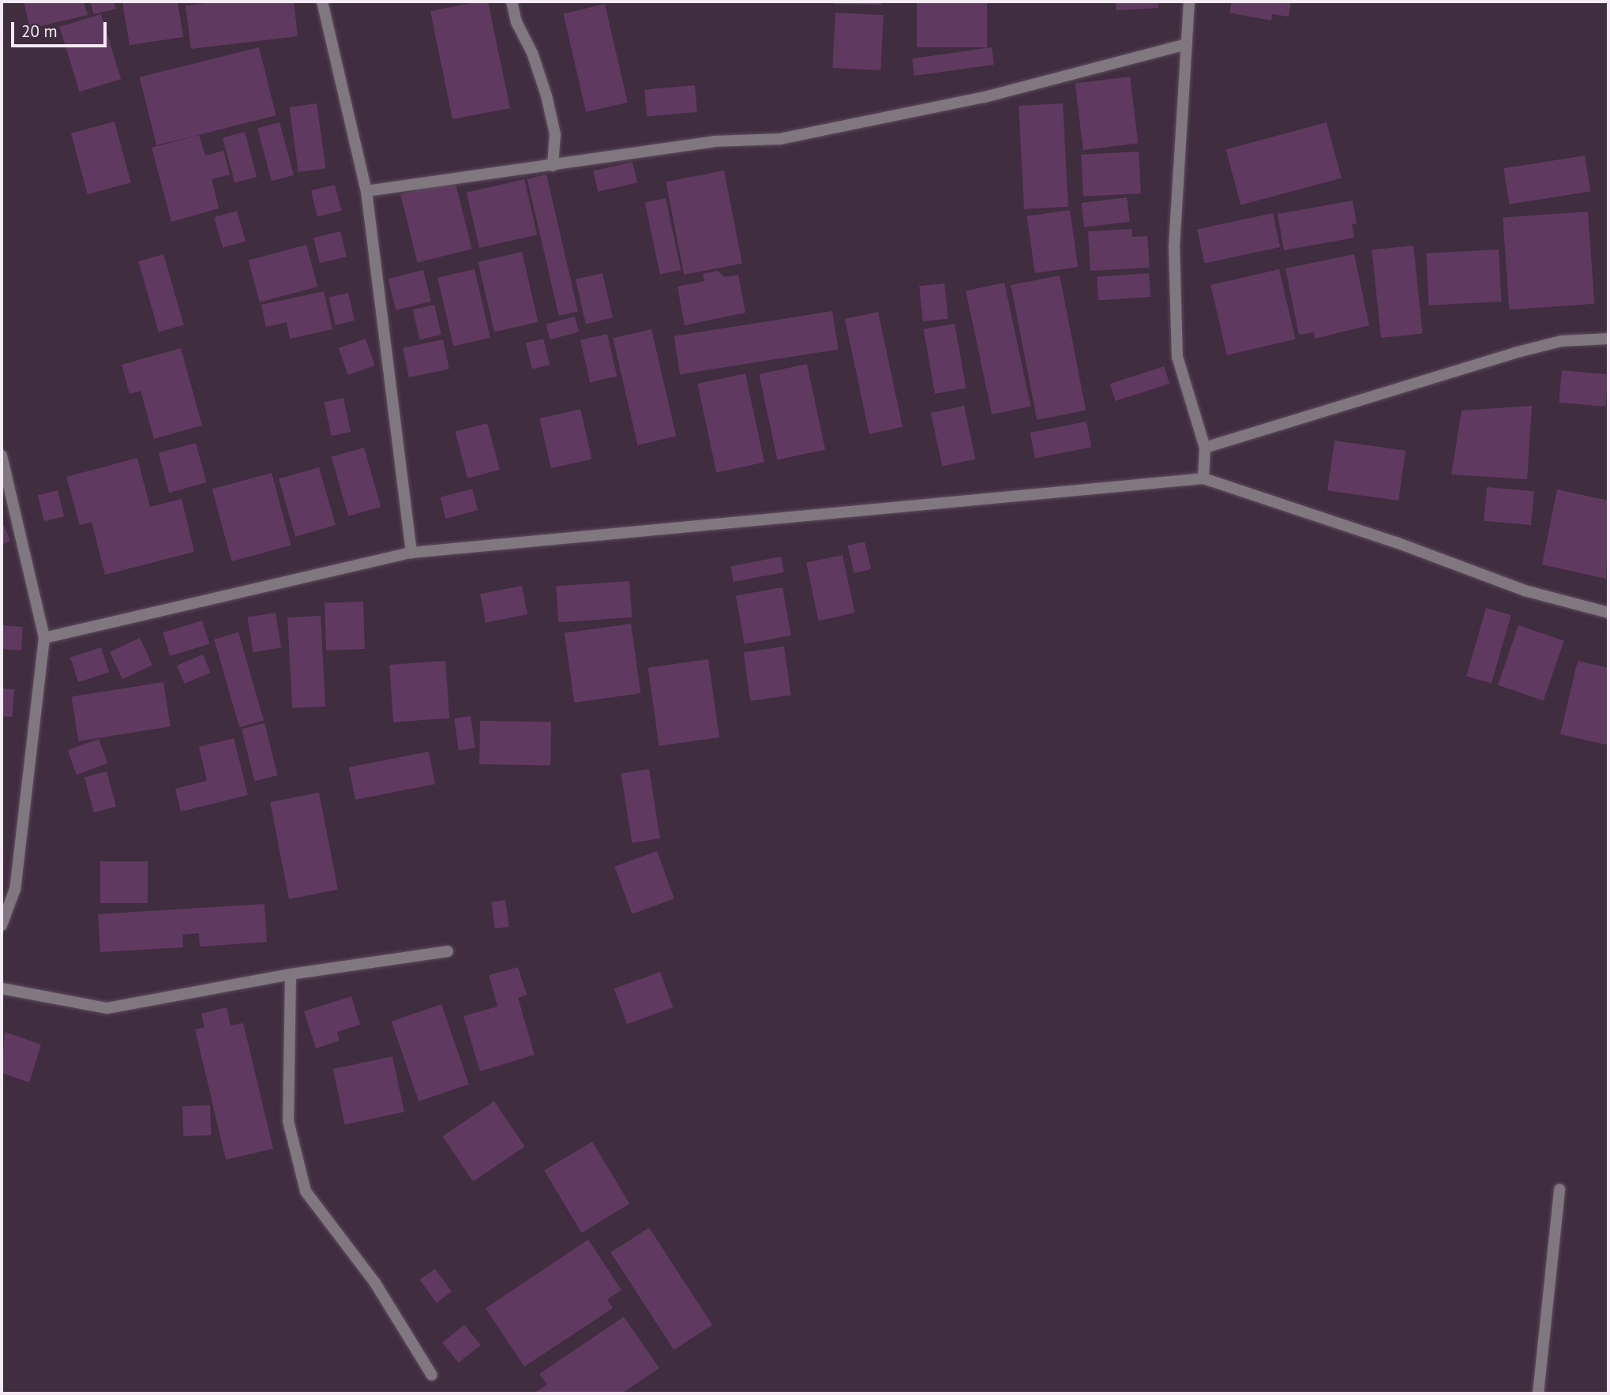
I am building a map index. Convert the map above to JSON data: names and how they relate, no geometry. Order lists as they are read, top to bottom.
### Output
{
  "scale_bar": "20 m"
}
